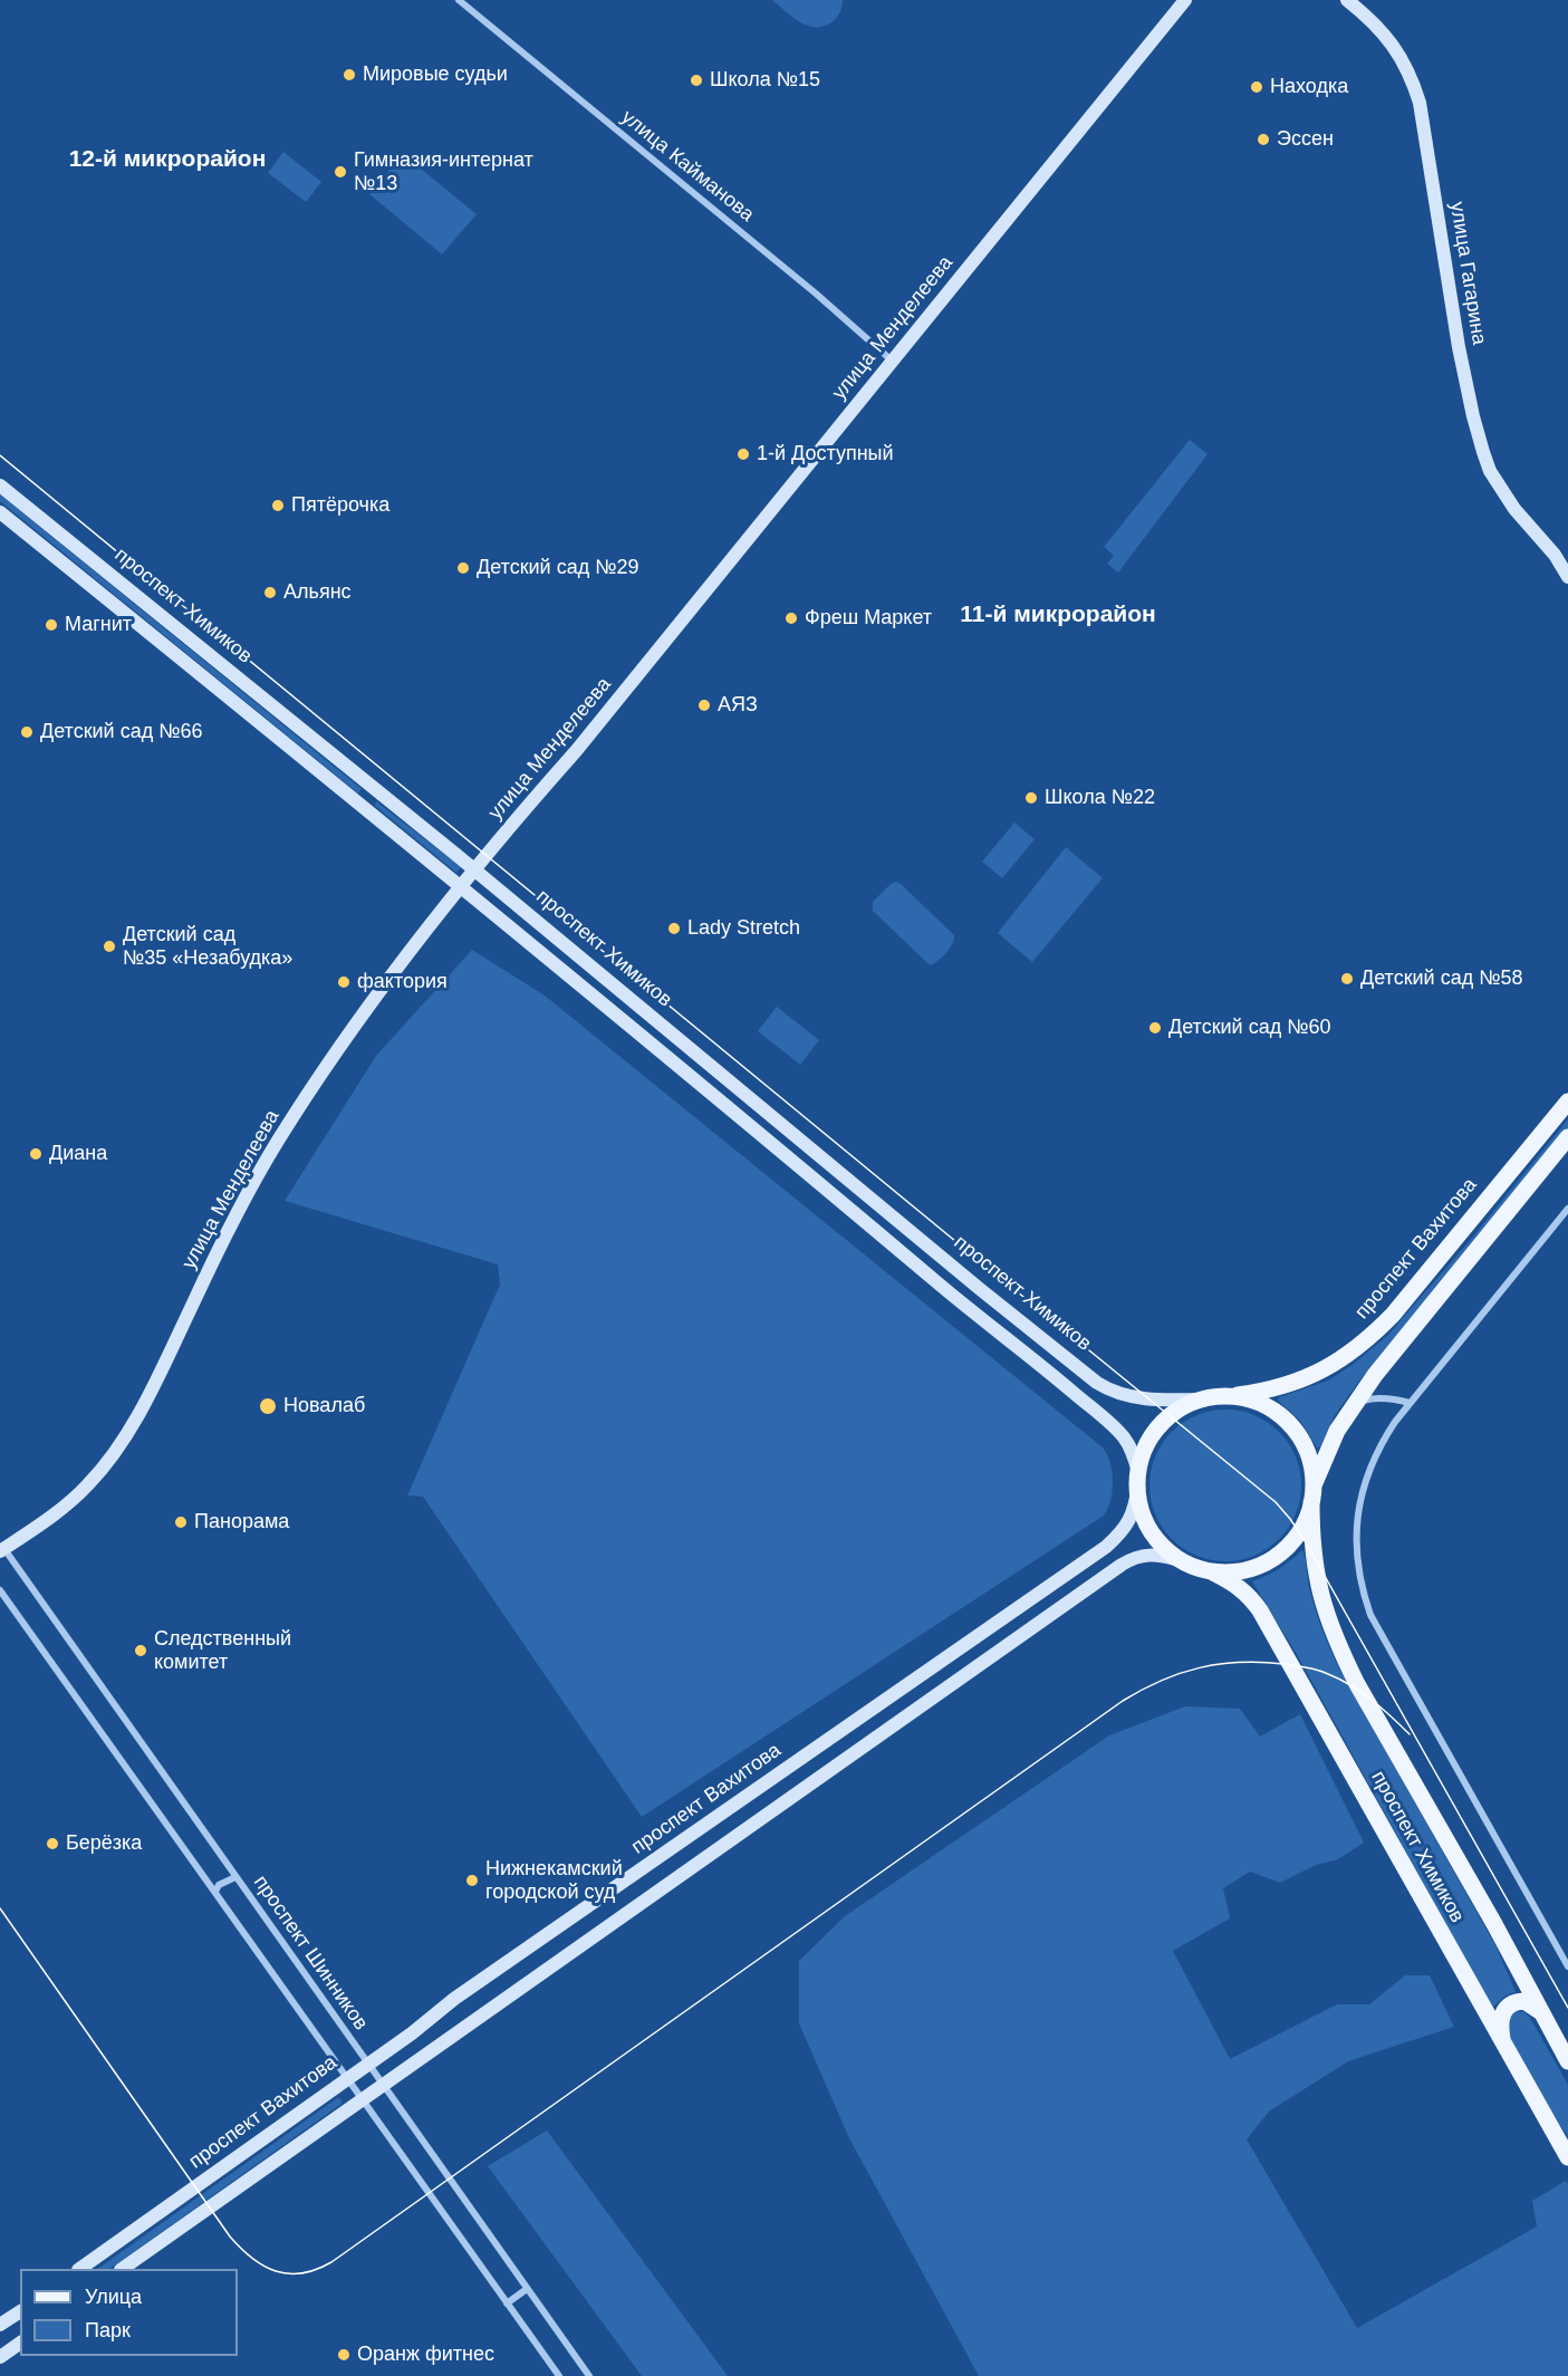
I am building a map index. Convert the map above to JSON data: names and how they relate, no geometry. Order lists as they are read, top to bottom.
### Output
{
  "streets": {
    "main road": [
      "улица Гагарина",
      "улица Менделеева",
      "проспект Химиков",
      "проспект Вахитова"
    ],
    "street": ["улица Кайманова", "проспект Шинников"]
  },
  "crossings": [
    ["улица Кайманова", "улица Менделеева"],
    ["улица Менделеева", "проспект Химиков"],
    ["улица Менделеева", "проспект Шинников"],
    ["проспект Химиков", "проспект Вахитова"],
    ["проспект Вахитова", "проспект Шинников"]
  ],
  "districts": ["12-й микрорайон", "11-й микрорайон"],
  "places": [
    "Мировые судьи",
    "Школа №15",
    "Находка",
    "Эссен",
    "Гимназия-интернат №13",
    "1-й Доступный",
    "Пятёрочка",
    "Детский сад №29",
    "Альянс",
    "Фреш Маркет",
    "Магнит",
    "АЯЗ",
    "Детский сад №66",
    "Школа №22",
    "Lady Stretch",
    "Детский сад №35 «Незабудка»",
    "Детский сад №58",
    "фактория",
    "Детский сад №60",
    "Диана",
    "Новалаб",
    "Панорама",
    "Следственный комитет",
    "Берёзка",
    "Нижнекамский городской суд",
    "Оранж фитнес"
  ],
  "legend": ["Улица", "Парк"]
}
